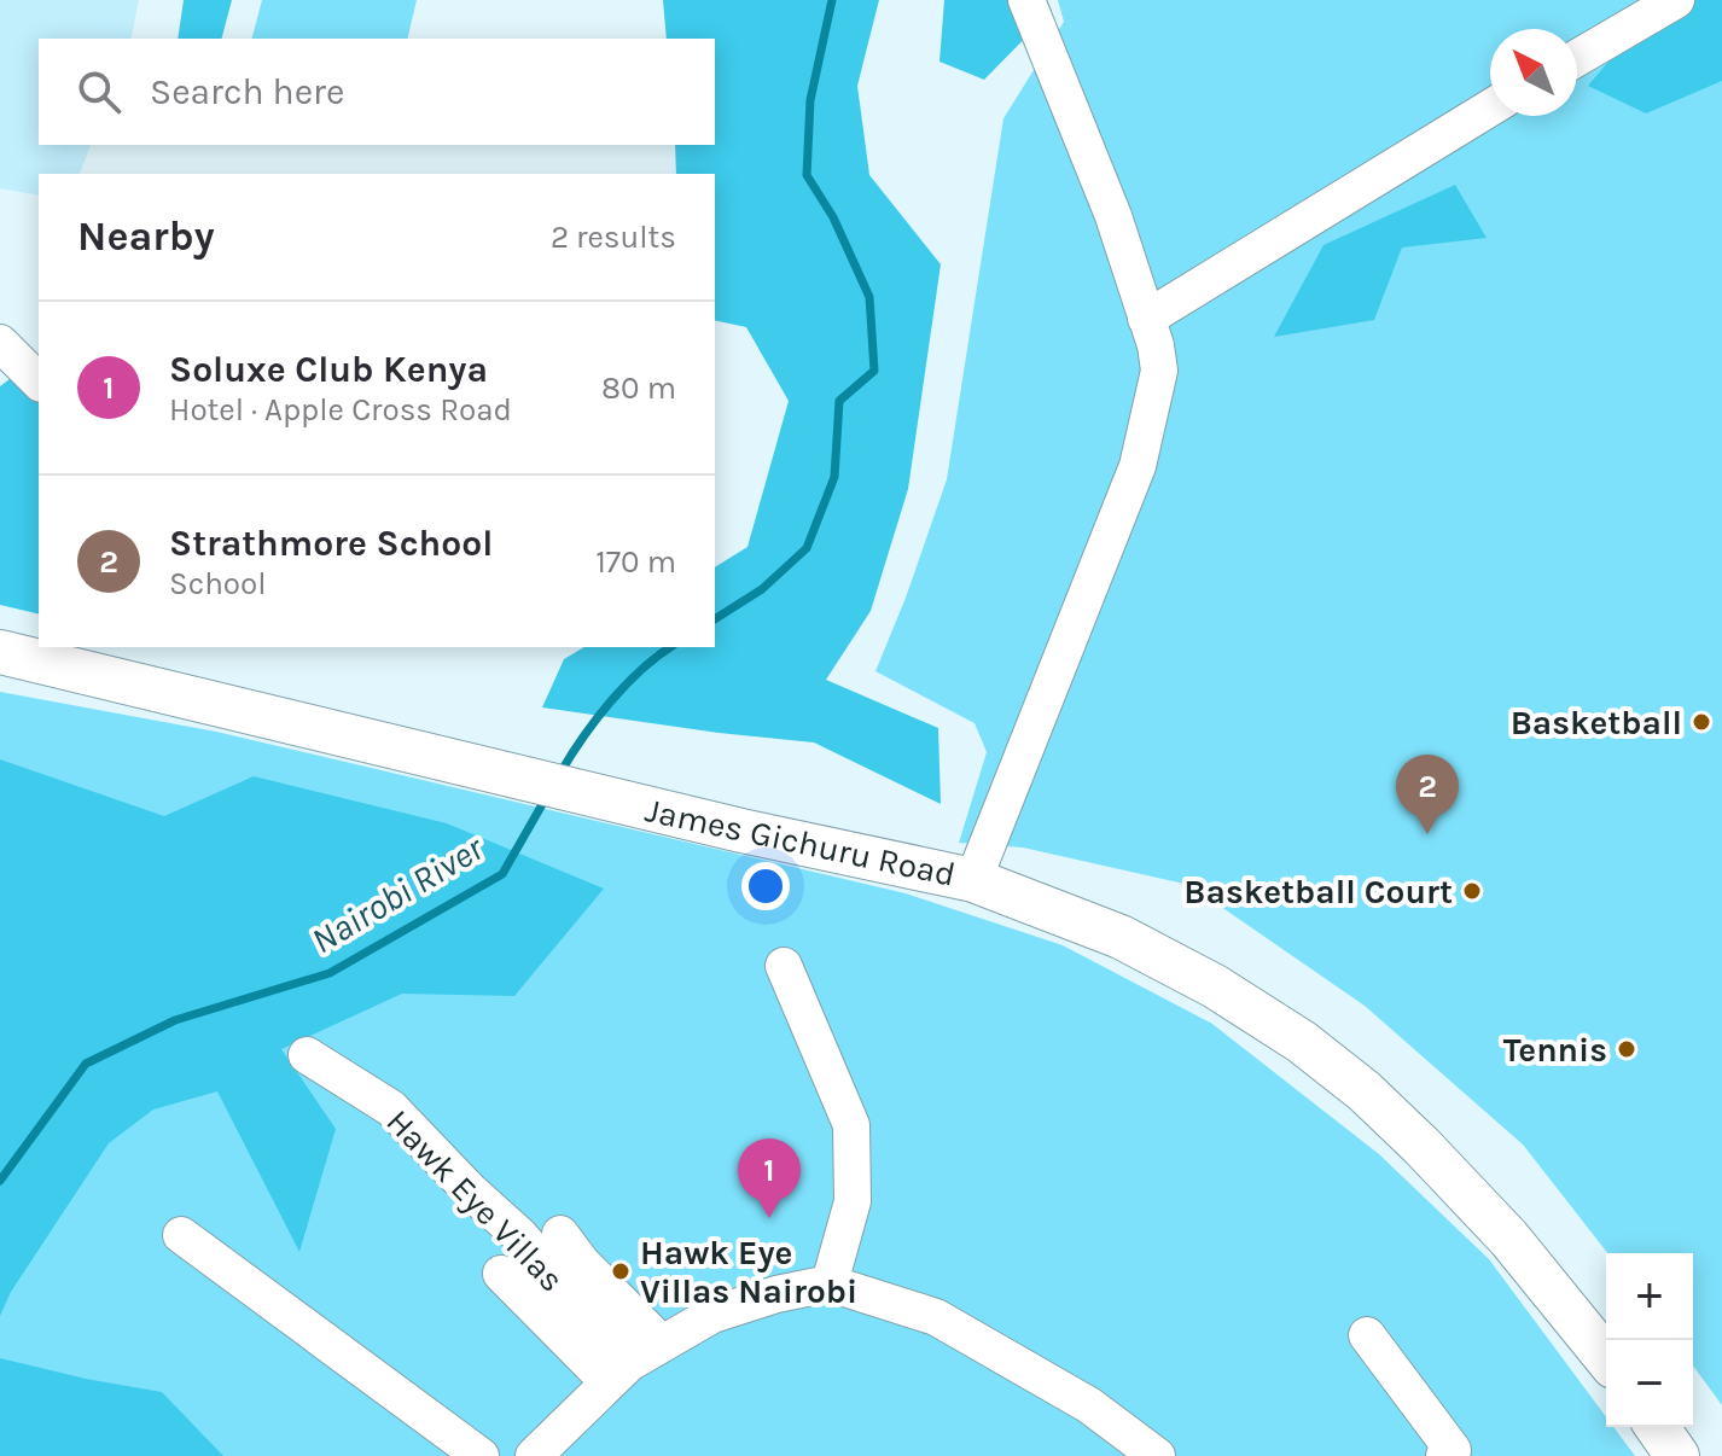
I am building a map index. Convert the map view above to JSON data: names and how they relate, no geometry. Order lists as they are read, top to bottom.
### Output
{
  "streets": {
    "main road": ["James Gichuru Road"],
    "street": ["Hawk Eye Villas"]
  },
  "water": ["Nairobi River"],
  "places": [
    "Basketball",
    "Basketball Court",
    "Tennis",
    "Hawk Eye Villas Nairobi"
  ],
  "north": "top left",
  "page": {
    "search": "Search here",
    "heading": ["Nearby", "2 results"],
    "list": [
      {
        "mark": "1",
        "name": "Soluxe Club Kenya",
        "note": "Hotel · Apple Cross Road",
        "value": "80 m"
      },
      {
        "mark": "2",
        "name": "Strathmore School",
        "note": "School",
        "value": "170 m"
      }
    ],
    "pins": ["2", "1"],
    "map_buttons": ["+", "−"]
  }
}
